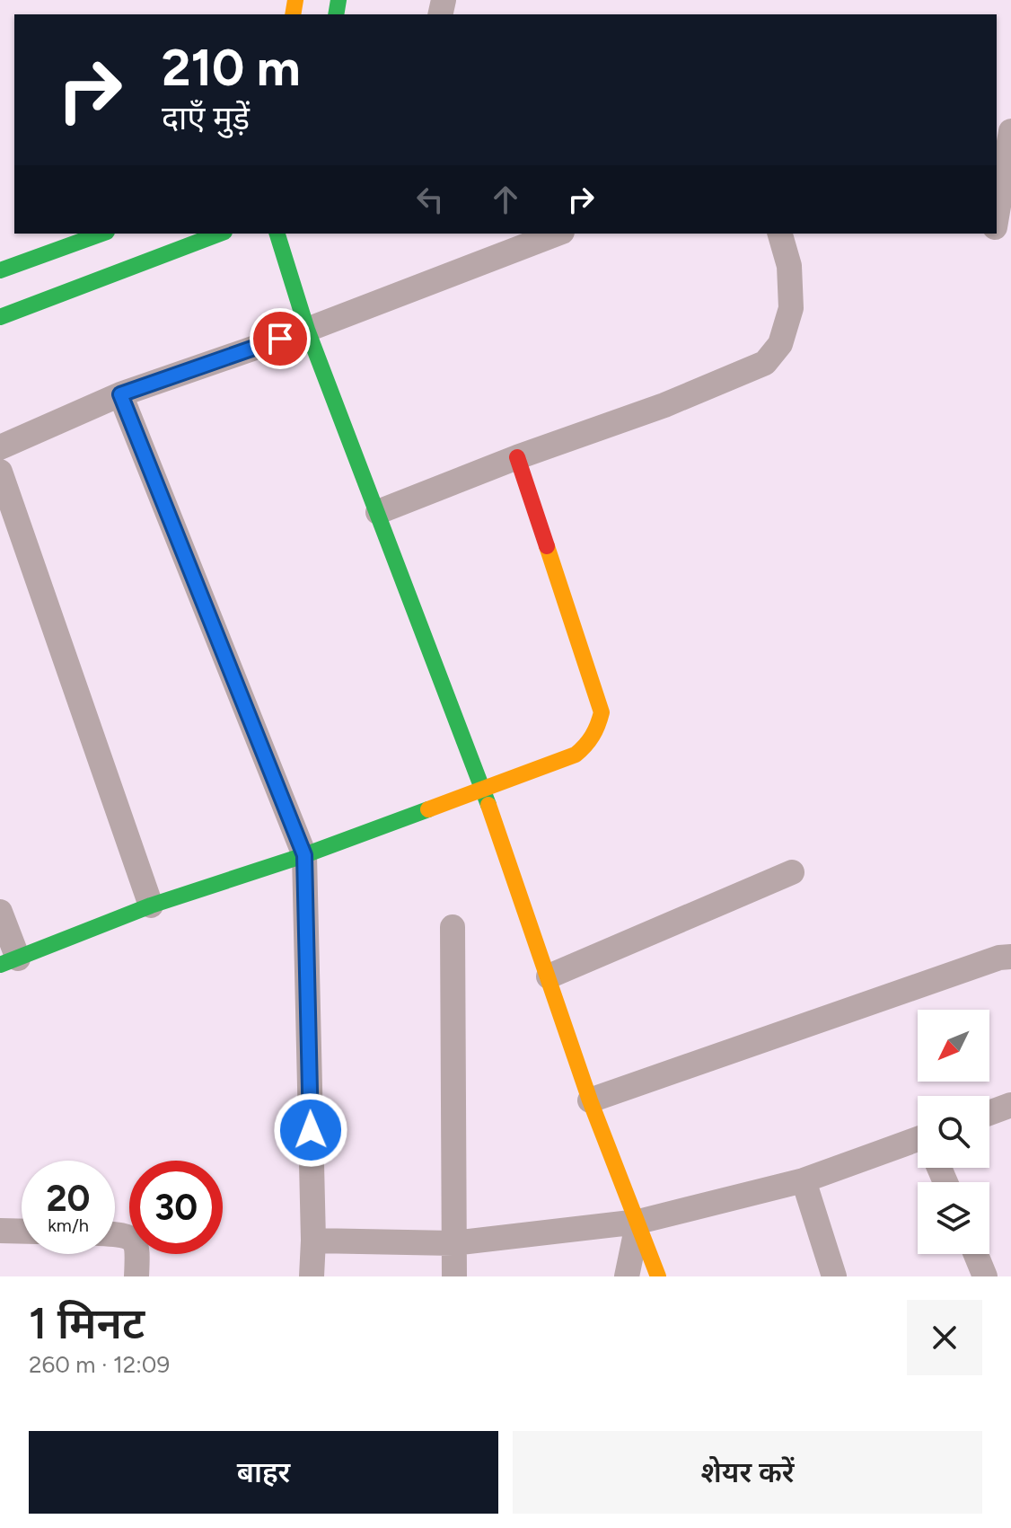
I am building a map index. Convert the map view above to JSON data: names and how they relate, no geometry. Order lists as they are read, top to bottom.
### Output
{
  "north": "bottom left",
  "page": {
    "turn": ["210 m", "दाएँ मुड़ें"],
    "speed": "20 km/h",
    "limit": "30",
    "heading": ["1 मिनट", "260 m · 12:09"],
    "buttons": ["बाहर", "शेयर करें"]
  }
}
